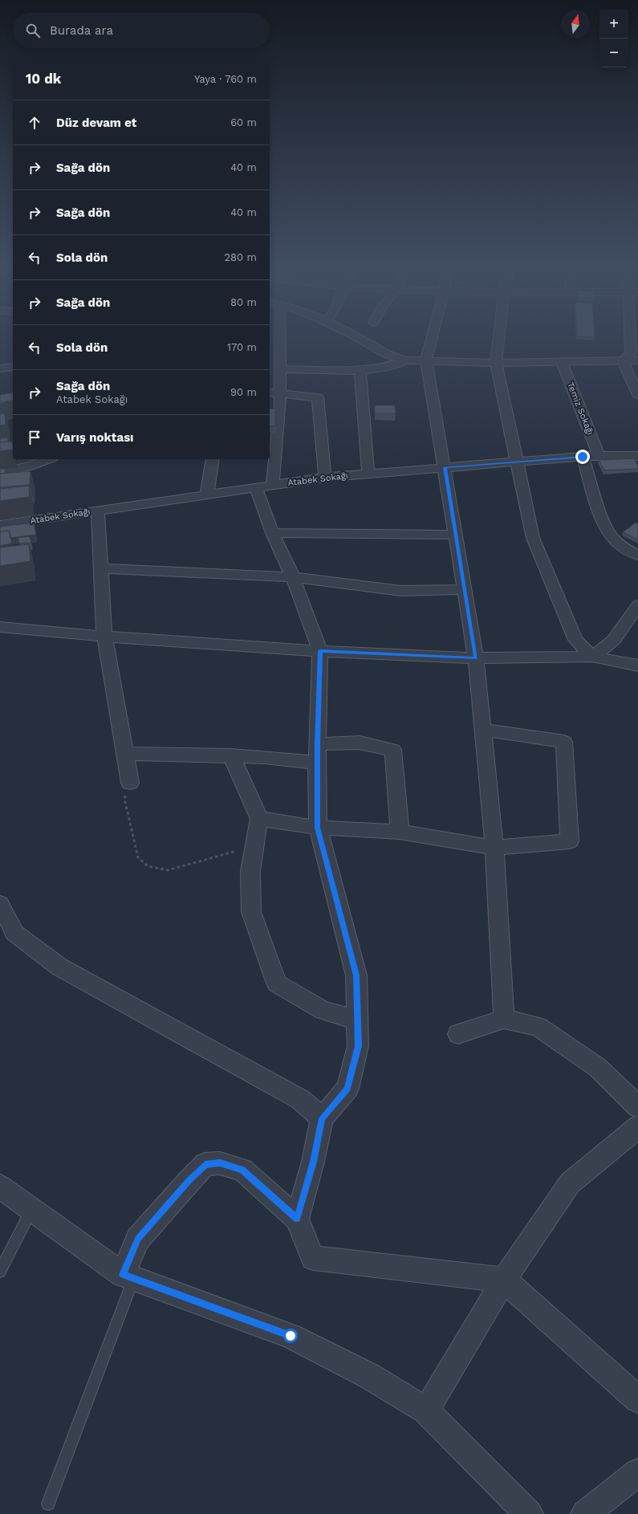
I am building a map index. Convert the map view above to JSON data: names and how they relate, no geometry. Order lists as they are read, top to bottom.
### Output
{
  "streets": {
    "street": ["Temiz Sokağı", "Atabek Sokağı"]
  },
  "crossings": [
    ["Temiz Sokağı", "Atabek Sokağı"]
  ],
  "north": "top",
  "page": {
    "map_buttons": ["+", "−"],
    "search": "Burada ara",
    "heading": ["10 dk", "Yaya · 760 m"],
    "list": [
      ["Düz devam et", "60 m"],
      ["Sağa dön", "40 m"],
      ["Sağa dön", "40 m"],
      ["Sola dön", "280 m"],
      ["Sağa dön", "80 m"],
      ["Sola dön", "170 m"],
      ["Sağa dön", "Atabek Sokağı", "90 m"],
      "Varış noktası"
    ]
  }
}
